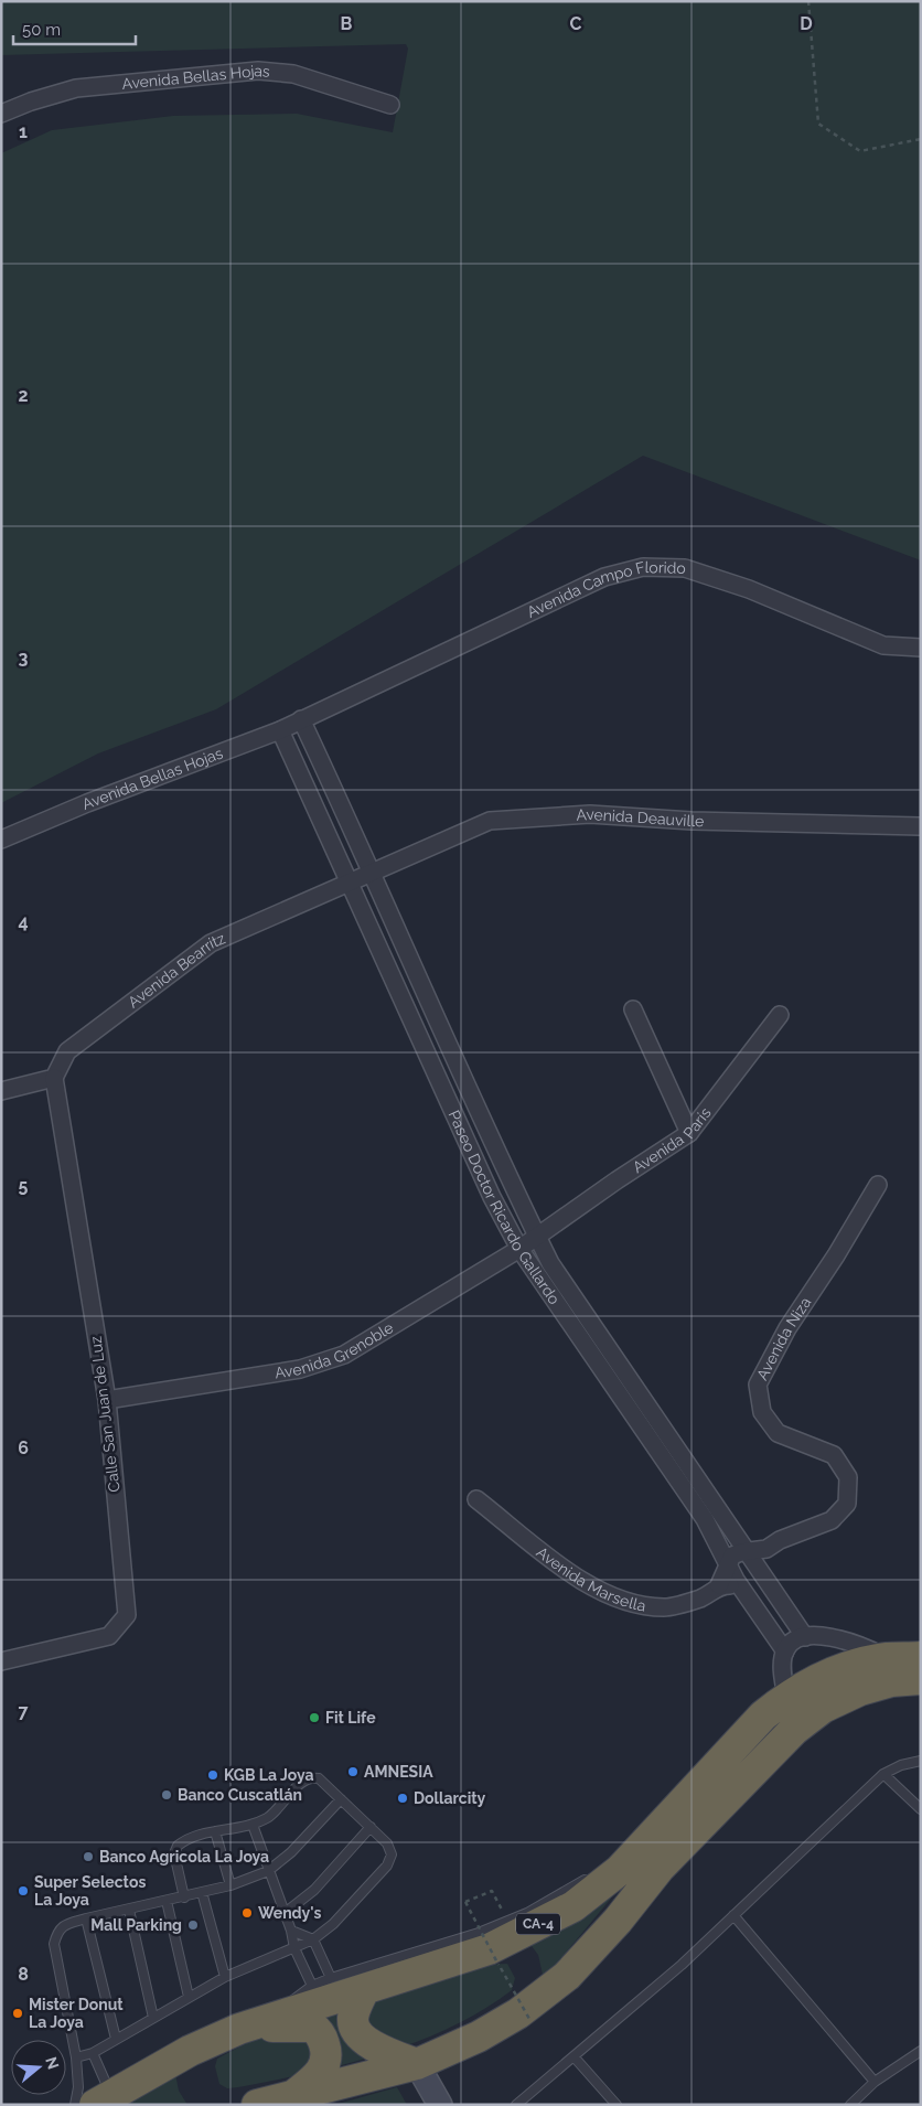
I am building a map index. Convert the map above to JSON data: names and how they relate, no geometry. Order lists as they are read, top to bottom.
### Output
{
  "streets": {
    "highway": ["CA-4"],
    "street": [
      "Avenida Bellas Hojas",
      "Avenida Campo Florido",
      "Avenida Deauville",
      "Avenida Bearritz",
      "Avenida París",
      "Paseo Doctor Ricardo Gallardo",
      "Avenida Niza",
      "Avenida Grenoble",
      "Calle San Juan de Luz",
      "Avenida Marsella"
    ]
  },
  "crossings": [
    ["Avenida Bellas Hojas", "Avenida Campo Florido"],
    ["Avenida Bellas Hojas", "Paseo Doctor Ricardo Gallardo"],
    ["Avenida Campo Florido", "Paseo Doctor Ricardo Gallardo"],
    ["Avenida Deauville", "Avenida Bearritz"],
    ["Avenida Deauville", "Paseo Doctor Ricardo Gallardo"],
    ["Avenida Bearritz", "Paseo Doctor Ricardo Gallardo"],
    ["Avenida Bearritz", "Calle San Juan de Luz"],
    ["Avenida París", "Paseo Doctor Ricardo Gallardo"],
    ["Avenida París", "Avenida Grenoble"],
    ["Paseo Doctor Ricardo Gallardo", "Avenida Niza"],
    ["Paseo Doctor Ricardo Gallardo", "Avenida Grenoble"],
    ["Avenida Grenoble", "Calle San Juan de Luz"]
  ],
  "places": [
    "Fit Life",
    "AMNESIA",
    "KGB La Joya",
    "Banco Cuscatlán",
    "Dollarcity",
    "Banco Agricola La Joya",
    "Super Selectos La Joya",
    "Wendy's",
    "Mall Parking",
    "Mister Donut La Joya"
  ],
  "scale_bar": "50 m",
  "north": "right",
  "grid": {
    "columns": ["B", "C", "D"],
    "rows": [
      "1",
      "2",
      "3",
      "4",
      "5",
      "6",
      "7",
      "8"
    ]
  }
}
